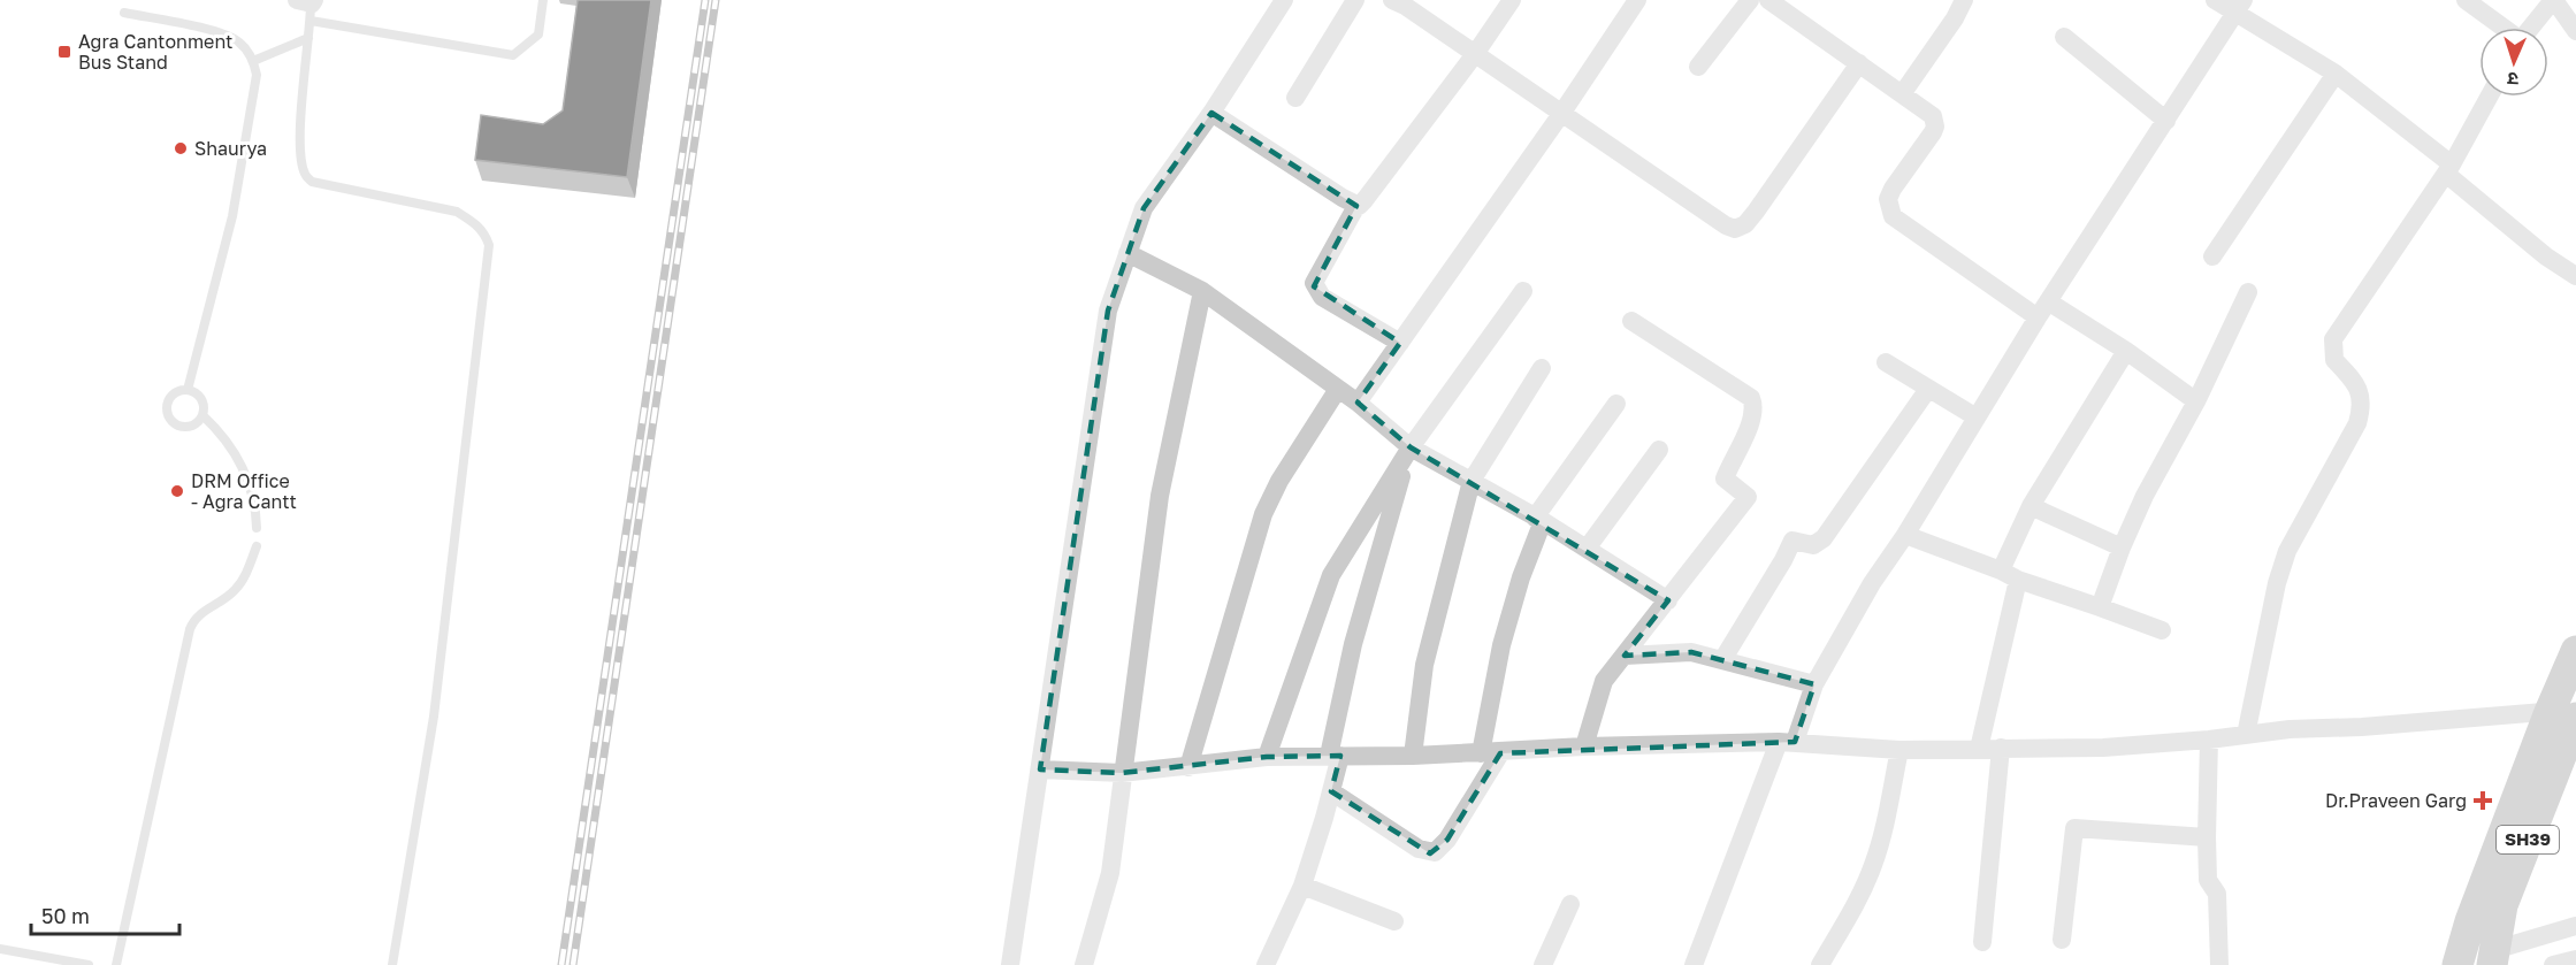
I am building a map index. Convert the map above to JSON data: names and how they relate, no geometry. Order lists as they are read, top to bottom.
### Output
{
  "streets": {
    "main road": ["SH39"]
  },
  "places": {
    "transit": ["Agra Cantonment Bus Stand"],
    "other": ["Shaurya", "DRM Office - Agra Cantt"],
    "health": ["Dr.Praveen Garg"]
  },
  "scale_bar": "50 m",
  "north": "bottom"
}
